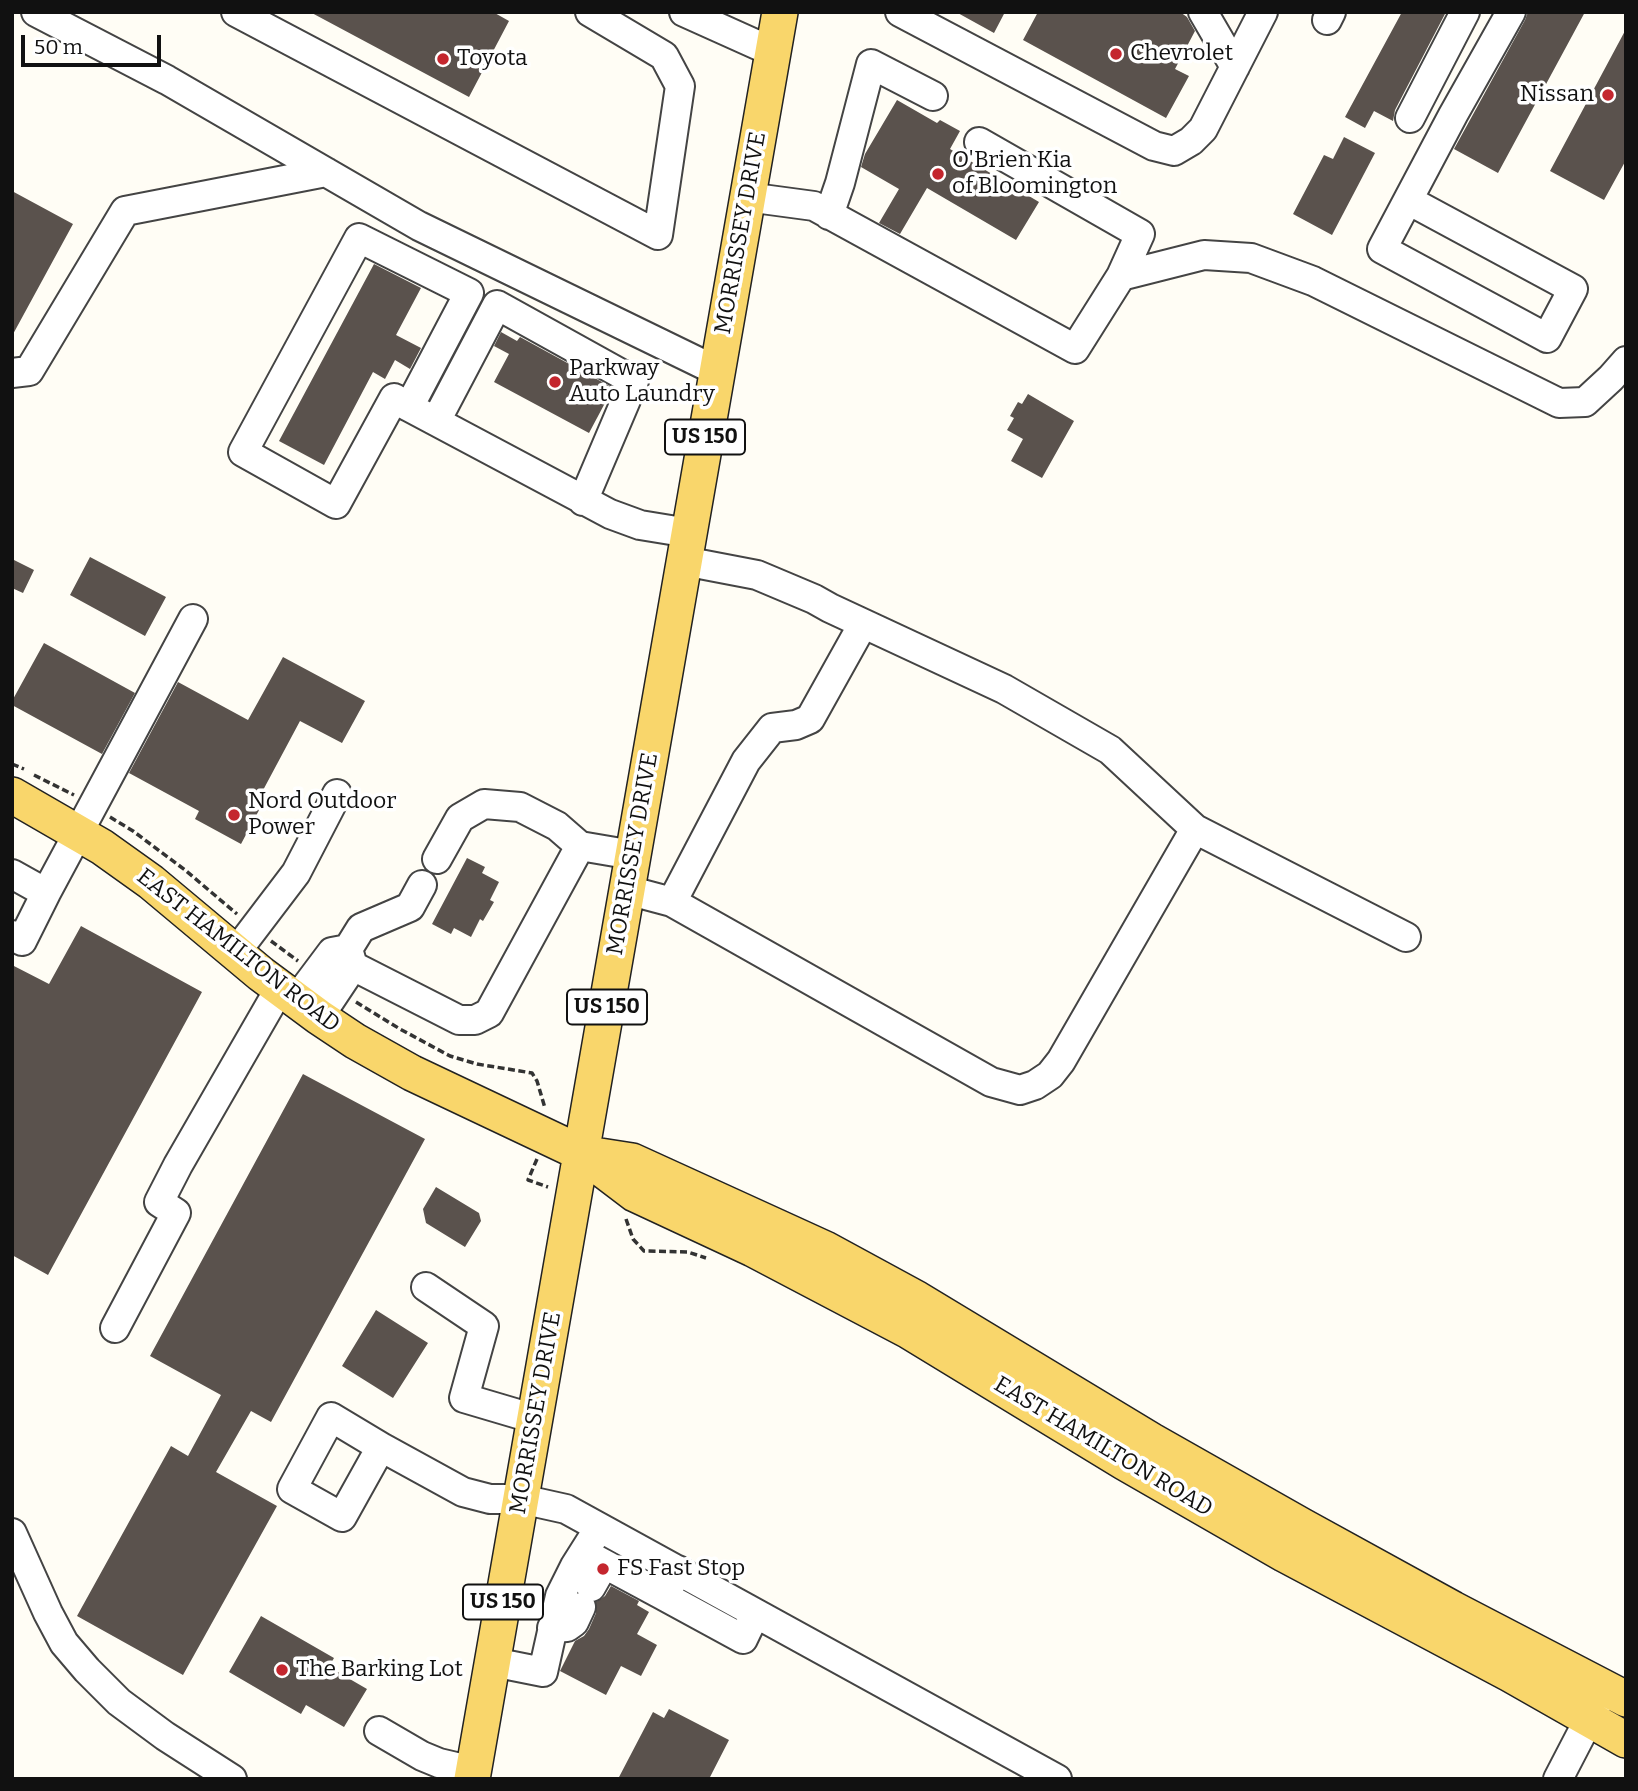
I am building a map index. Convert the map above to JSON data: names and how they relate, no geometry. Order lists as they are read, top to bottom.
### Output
{
  "streets": {
    "main road": ["MORRISSEY DRIVE", "US 150", "EAST HAMILTON ROAD"]
  },
  "crossings": [
    ["MORRISSEY DRIVE", "EAST HAMILTON ROAD"]
  ],
  "places": [
    "Chevrolet",
    "Toyota",
    "Nissan",
    "O'Brien Kia of Bloomington",
    "Parkway Auto Laundry",
    "Nord Outdoor Power",
    "FS Fast Stop",
    "The Barking Lot"
  ],
  "scale_bar": "50 m"
}
